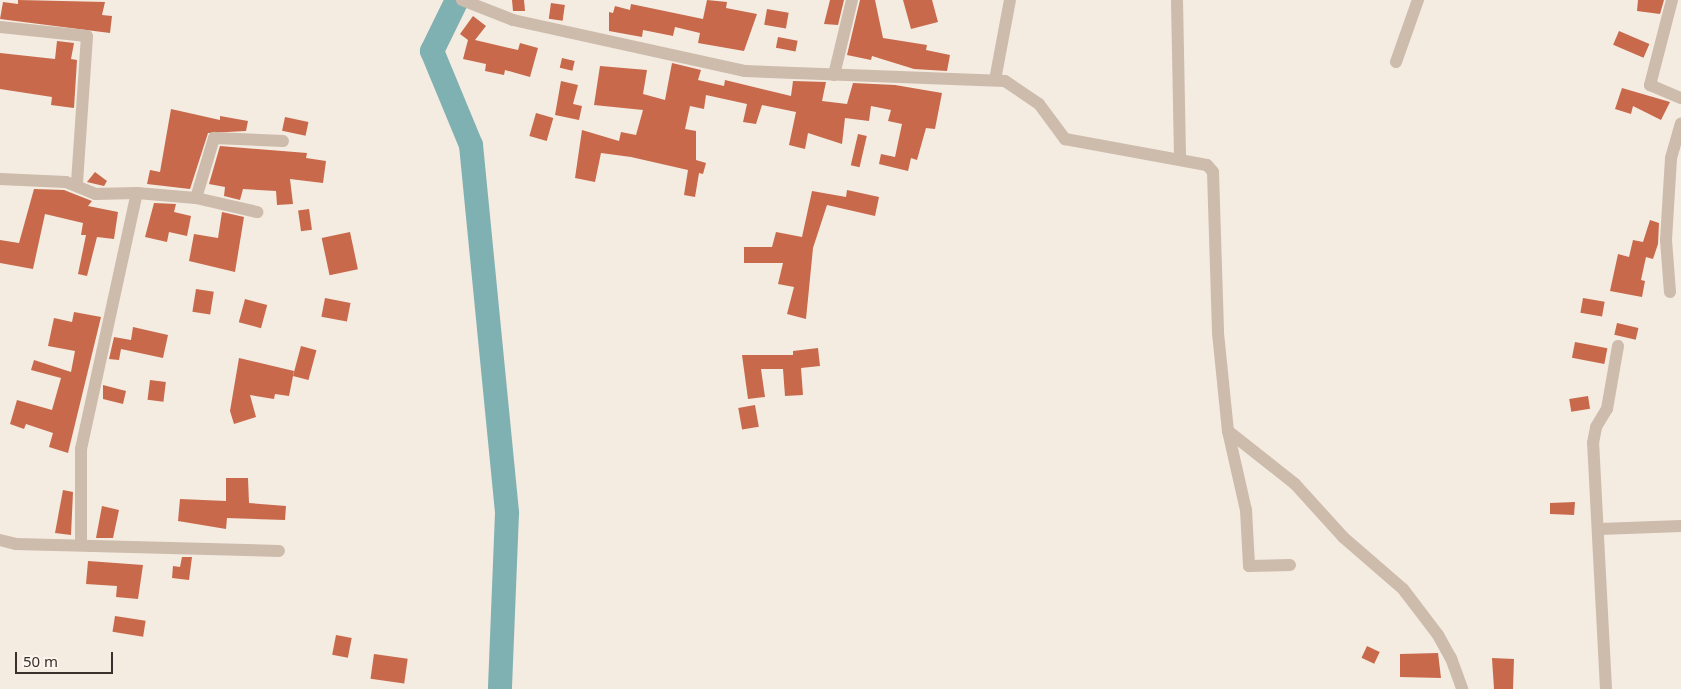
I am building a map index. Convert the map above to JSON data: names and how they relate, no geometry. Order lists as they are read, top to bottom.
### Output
{
  "scale_bar": "50 m"
}
